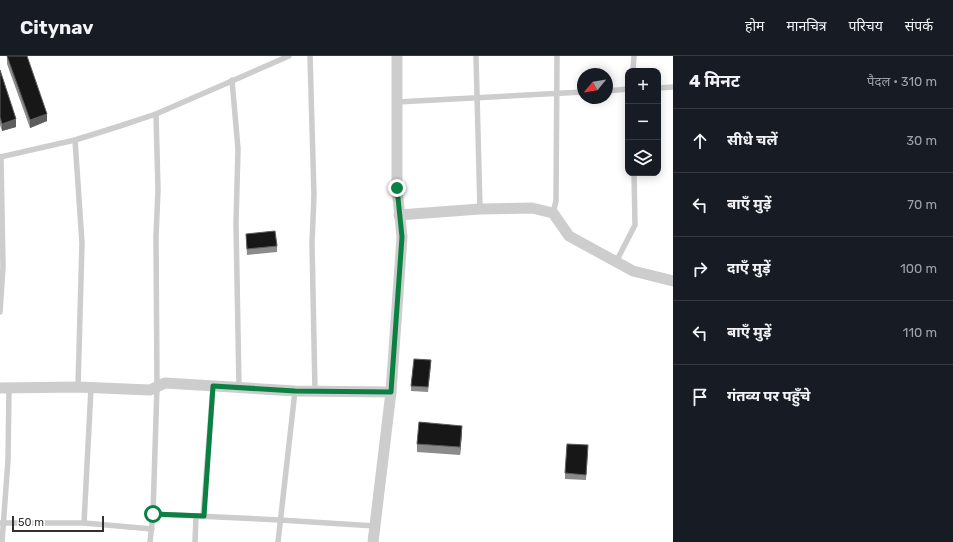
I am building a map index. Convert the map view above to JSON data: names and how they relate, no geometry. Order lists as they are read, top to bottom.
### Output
{
  "scale_bar": "50 m",
  "north": "bottom left",
  "page": {
    "header": "Citynav",
    "nav": [
      "होम",
      "मानचित्र",
      "परिचय",
      "संपर्क"
    ],
    "heading": ["4 मिनट", "पैदल · 310 m"],
    "map_buttons": ["+", "−"],
    "list": [
      ["सीधे चलें", "30 m"],
      ["बाएँ मुड़ें", "70 m"],
      ["दाएँ मुड़ें", "100 m"],
      ["बाएँ मुड़ें", "110 m"],
      "गंतव्य पर पहुँचे"
    ],
    "scale": "50 m"
  }
}
